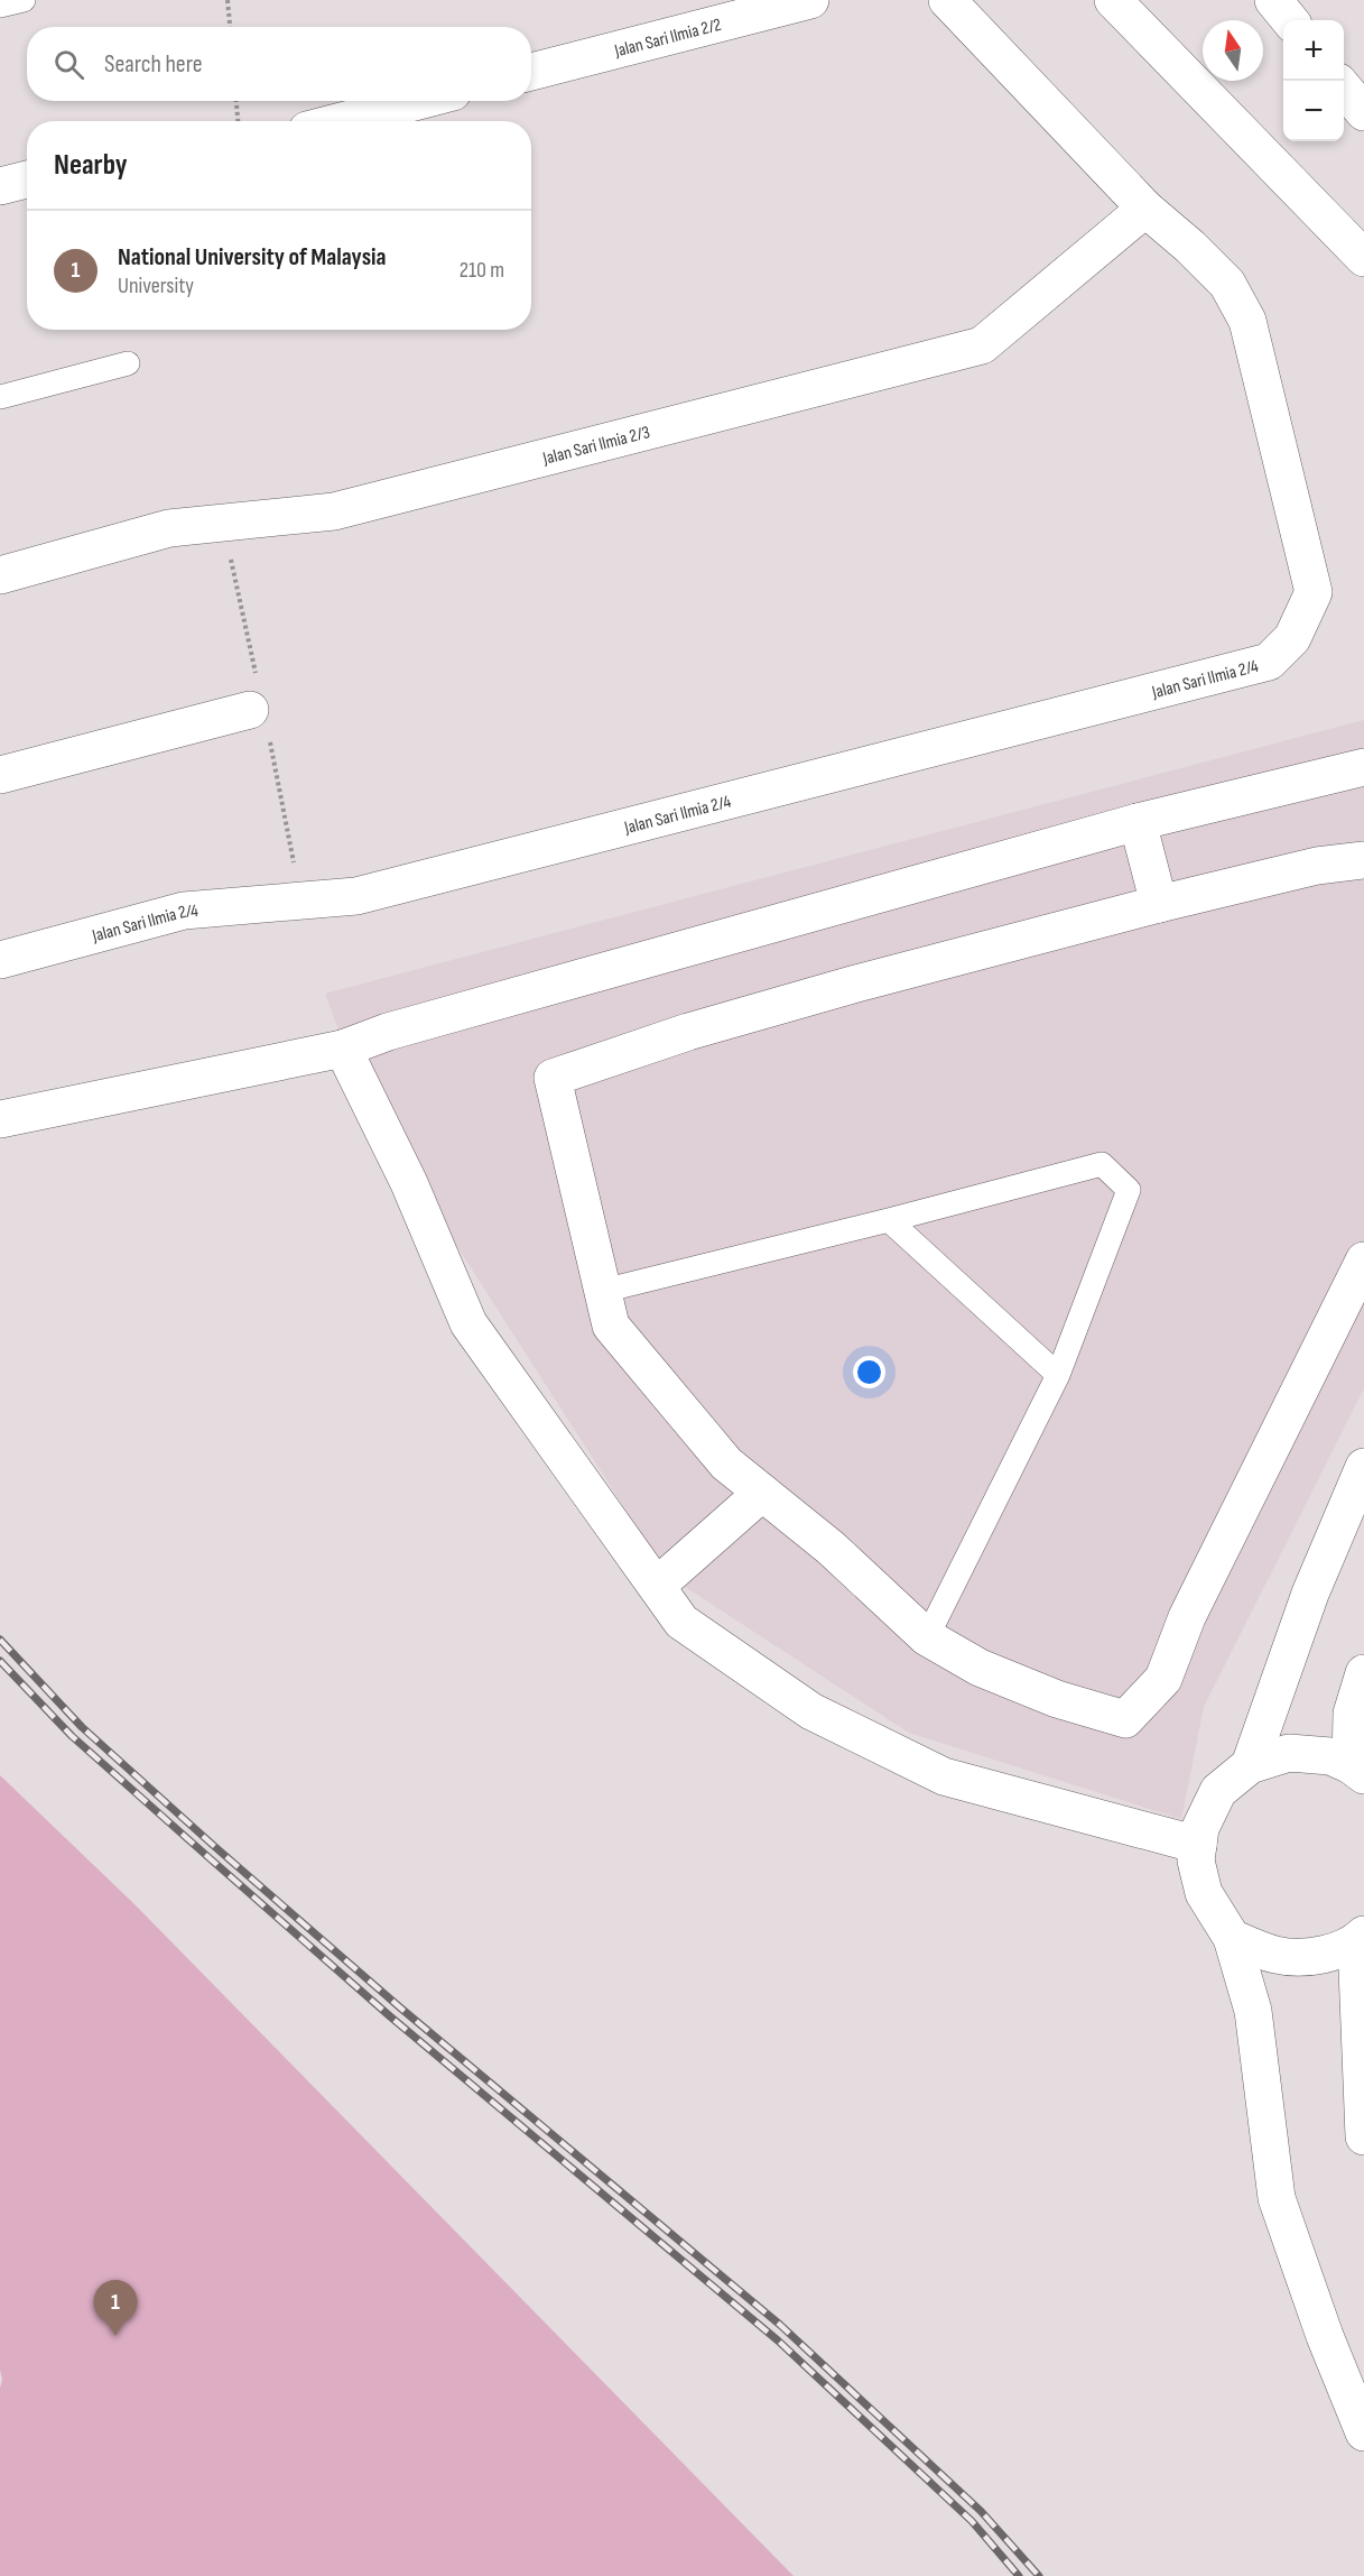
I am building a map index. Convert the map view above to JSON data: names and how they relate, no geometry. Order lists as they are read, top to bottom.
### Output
{
  "streets": {
    "street": ["Jalan Sari Ilmia 2/2", "Jalan Sari Ilmia 2/3", "Jalan Sari Ilmia 2/4"]
  },
  "crossings": [
    ["Jalan Sari Ilmia 2/3", "Jalan Sari Ilmia 2/4"]
  ],
  "north": "top",
  "page": {
    "map_buttons": ["+", "−"],
    "search": "Search here",
    "heading": "Nearby",
    "list": [
      {
        "mark": "1",
        "name": "National University of Malaysia",
        "note": "University",
        "value": "210 m"
      }
    ],
    "pins": "1"
  }
}
